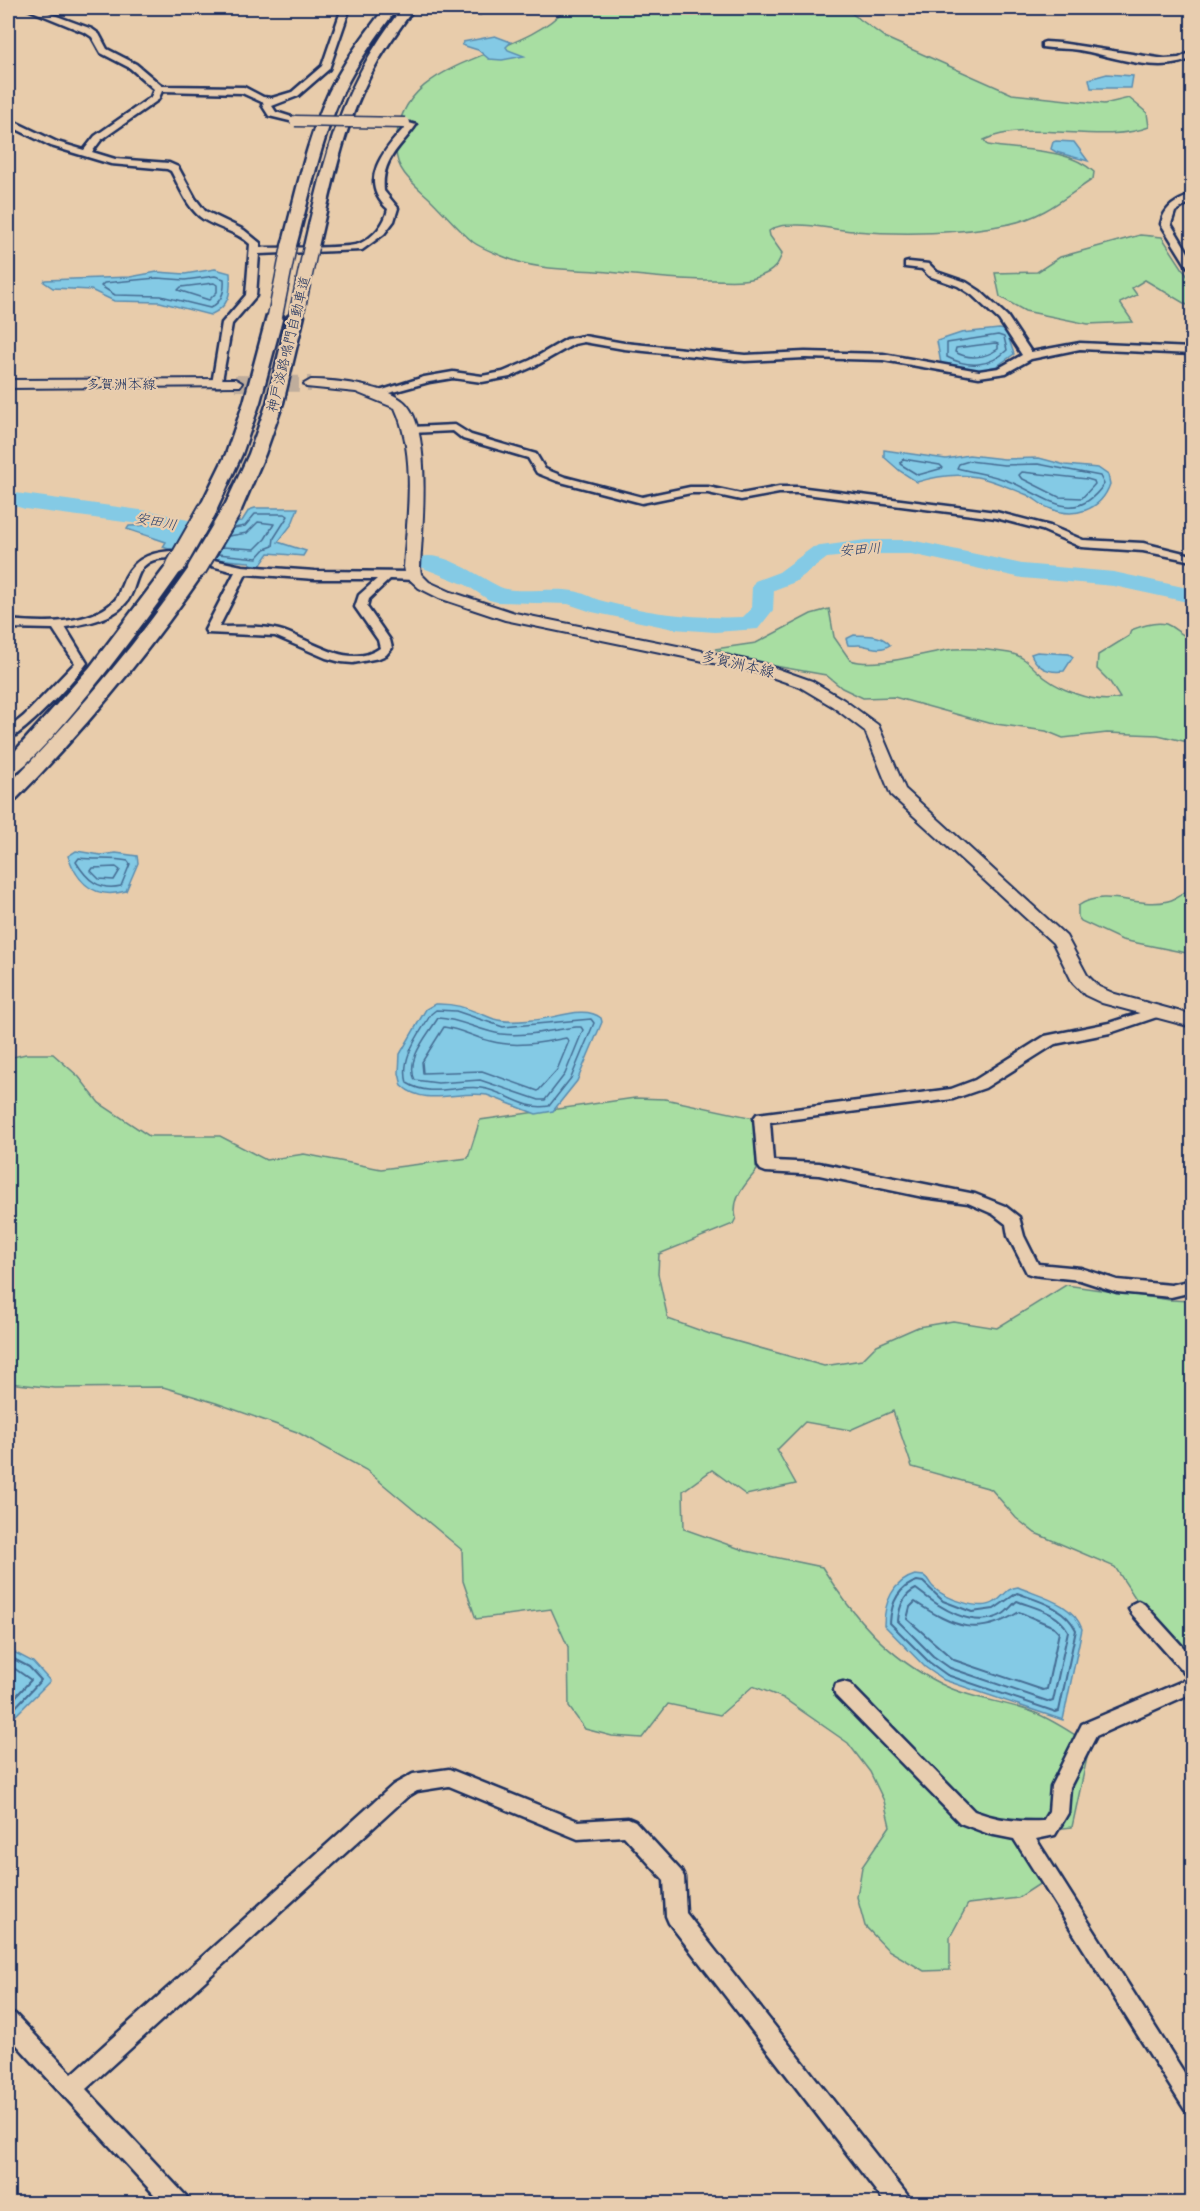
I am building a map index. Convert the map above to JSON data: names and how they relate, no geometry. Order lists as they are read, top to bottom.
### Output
{
  "streets": {
    "highway": ["神戸淡路鳴門自動車道"],
    "main road": ["多賀洲本線"]
  },
  "water": ["安田川"]
}
